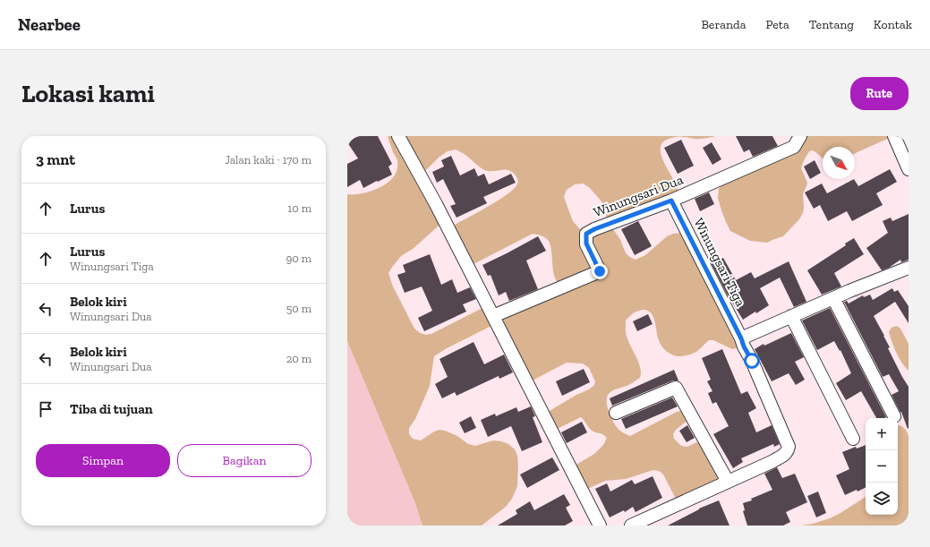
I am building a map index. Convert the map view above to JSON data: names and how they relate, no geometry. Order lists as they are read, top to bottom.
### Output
{
  "streets": {
    "street": ["Winungsari Dua", "Winungsari Tiga"]
  },
  "crossings": [
    ["Winungsari Dua", "Winungsari Tiga"]
  ],
  "north": "bottom right",
  "page": {
    "header": "Nearbee",
    "nav": [
      "Beranda",
      "Peta",
      "Tentang",
      "Kontak"
    ],
    "buttons": [
      "Rute",
      ["Simpan", "Bagikan"]
    ],
    "title": "Lokasi kami",
    "heading": ["3 mnt", "Jalan kaki · 170 m"],
    "list": [
      ["Lurus", "10 m"],
      ["Lurus", "Winungsari Tiga", "90 m"],
      ["Belok kiri", "Winungsari Dua", "50 m"],
      ["Belok kiri", "Winungsari Dua", "20 m"],
      "Tiba di tujuan"
    ],
    "map_buttons": ["+", "−"]
  }
}
